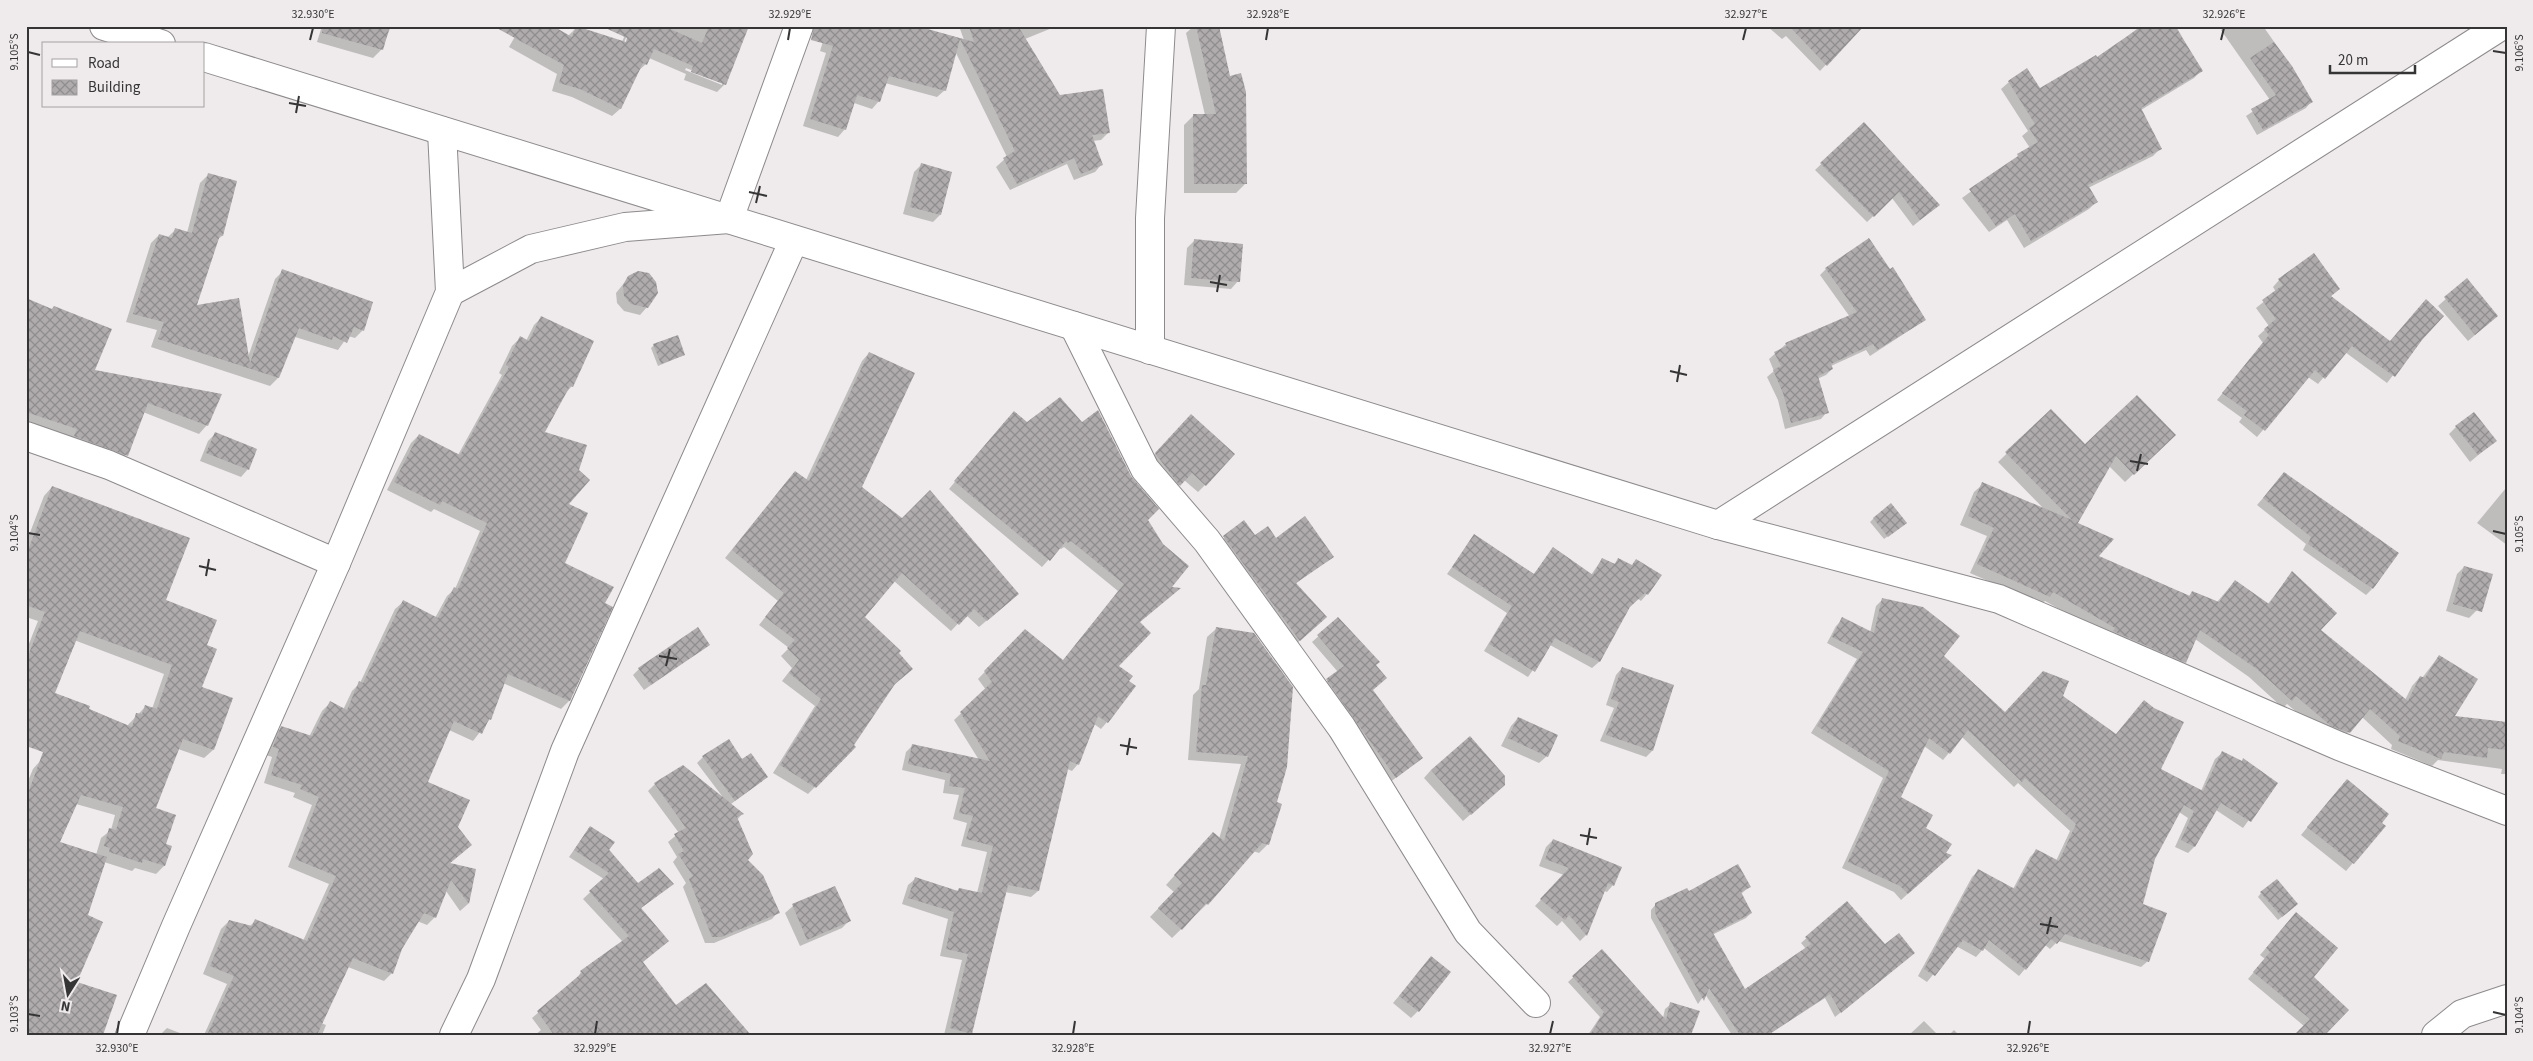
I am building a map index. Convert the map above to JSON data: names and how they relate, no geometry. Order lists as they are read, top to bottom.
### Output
{
  "legend": ["Road", "Building"],
  "scale_bar": "20 m",
  "north": "bottom",
  "coordinates": [
    "32.930°E",
    "32.929°E",
    "32.928°E",
    "32.927°E",
    "32.926°E",
    "9.105°S",
    "9.106°S",
    "9.104°S",
    "9.103°S"
  ]
}
